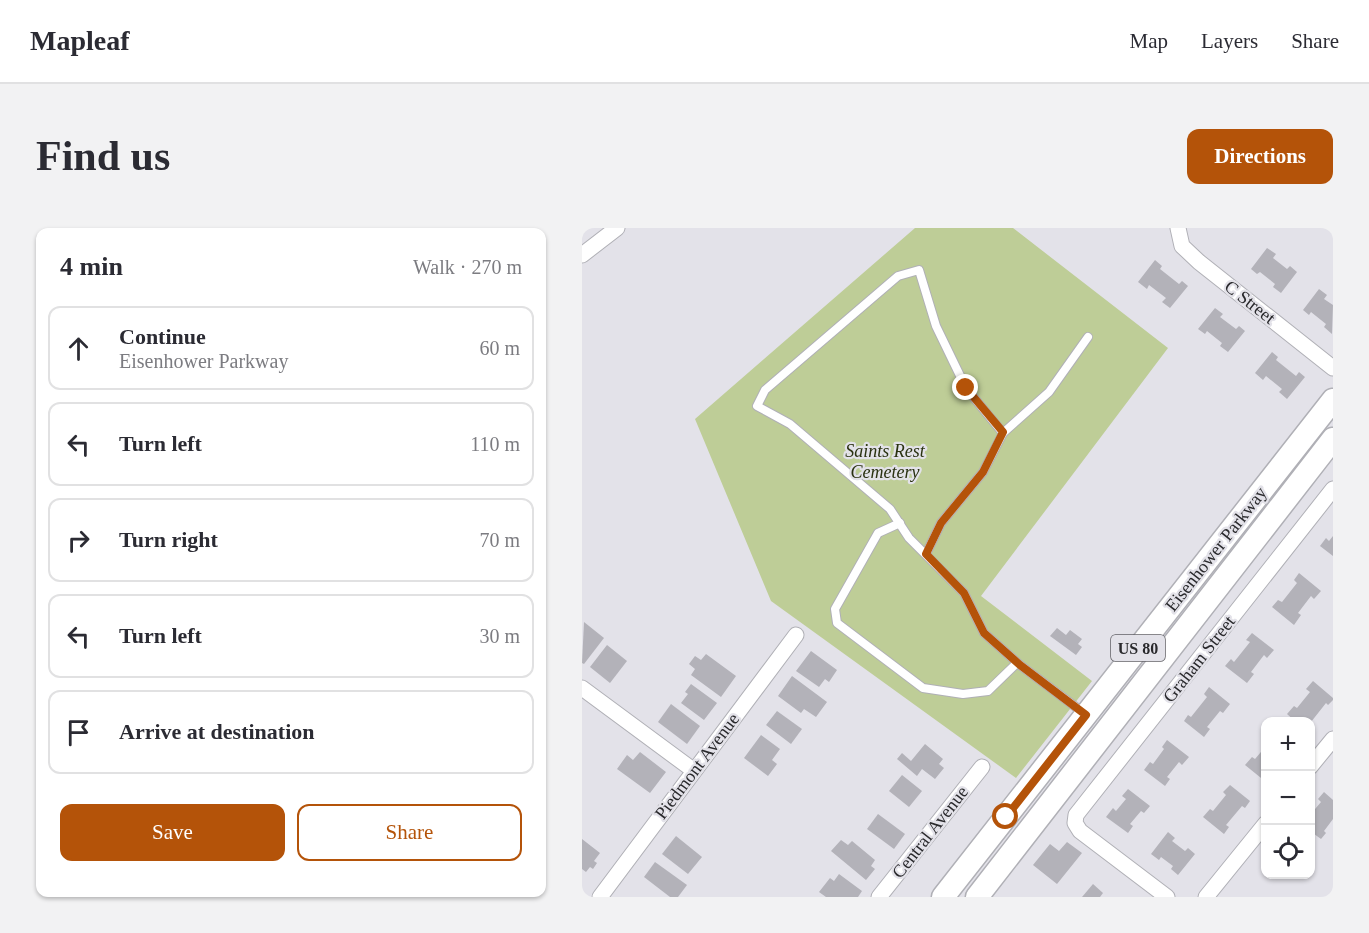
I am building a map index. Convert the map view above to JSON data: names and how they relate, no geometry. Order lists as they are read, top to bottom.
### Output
{
  "streets": {
    "main road": ["Eisenhower Parkway", "US 80"],
    "street": [
      "C Street",
      "Graham Street",
      "Piedmont Avenue",
      "Central Avenue"
    ]
  },
  "parks": ["Saints Rest Cemetery"],
  "page": {
    "header": "Mapleaf",
    "nav": ["Map", "Layers", "Share"],
    "buttons": [
      "Directions",
      ["Save", "Share"]
    ],
    "title": "Find us",
    "heading": ["4 min", "Walk · 270 m"],
    "list": [
      ["Continue", "Eisenhower Parkway", "60 m"],
      ["Turn left", "110 m"],
      ["Turn right", "70 m"],
      ["Turn left", "30 m"],
      "Arrive at destination"
    ],
    "map_buttons": ["+", "−"]
  }
}
